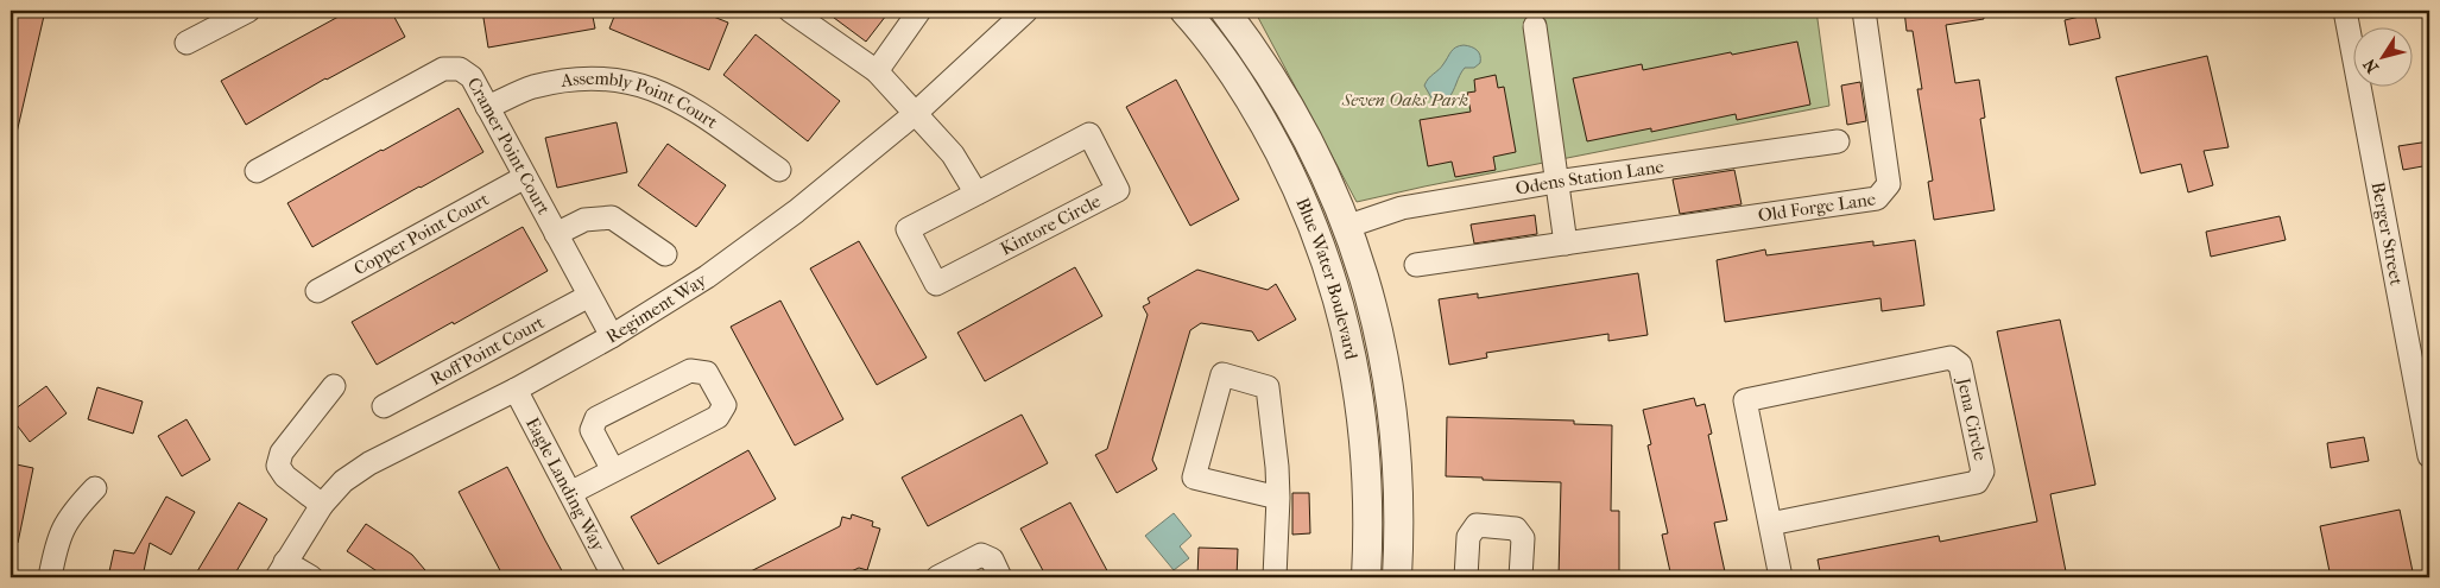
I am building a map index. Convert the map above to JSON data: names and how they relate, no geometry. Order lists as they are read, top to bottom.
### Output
{
  "streets": {
    "street": [
      "Assembly Point Court",
      "Cramer Point Court",
      "Odens Station Lane",
      "Old Forge Lane",
      "Kintore Circle",
      "Berger Street",
      "Copper Point Court",
      "Blue Water Boulevard",
      "Regiment Way",
      "Roff Point Court",
      "Jena Circle",
      "Eagle Landing Way"
    ]
  },
  "crossings": [
    ["Assembly Point Court", "Cramer Point Court"],
    ["Cramer Point Court", "Copper Point Court"],
    ["Cramer Point Court", "Regiment Way"],
    ["Cramer Point Court", "Roff Point Court"],
    ["Odens Station Lane", "Blue Water Boulevard"],
    ["Regiment Way", "Eagle Landing Way"]
  ],
  "parks": ["Seven Oaks Park"],
  "north": "bottom left"
}
